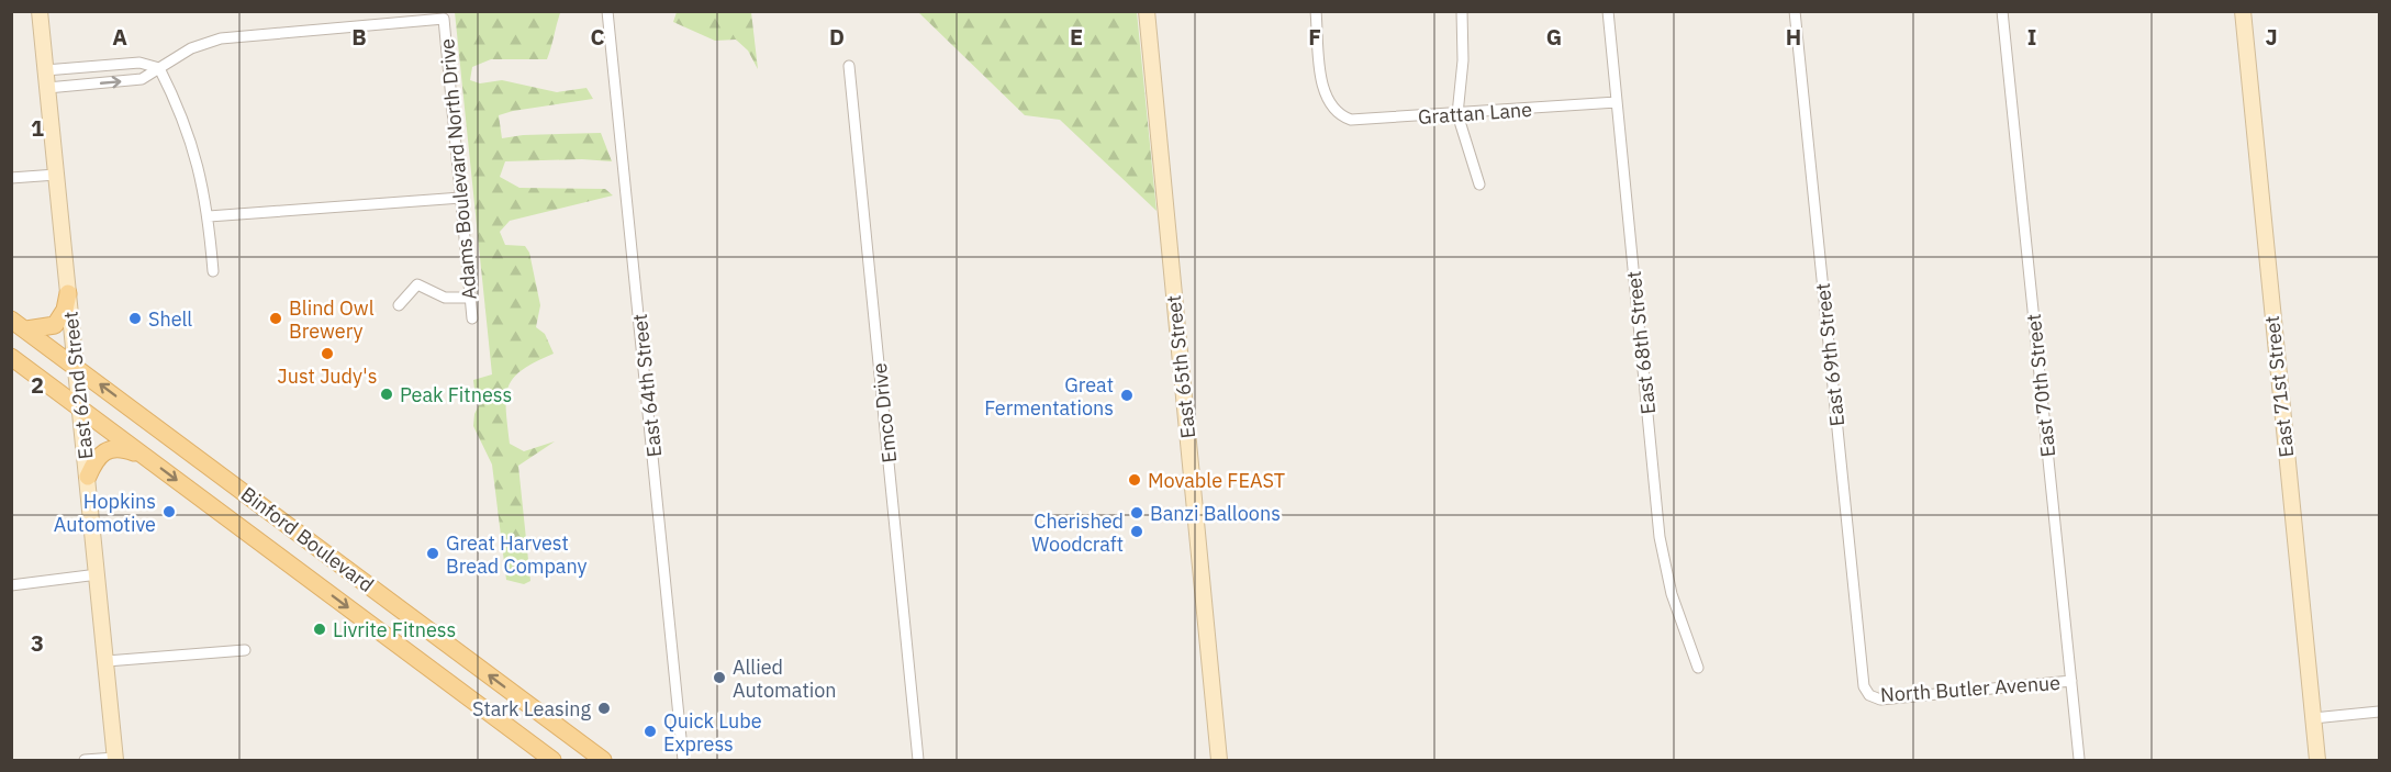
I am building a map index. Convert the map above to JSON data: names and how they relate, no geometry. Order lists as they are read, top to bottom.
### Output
{
  "streets": {
    "main road": ["Binford Boulevard"],
    "street": [
      "Grattan Lane",
      "Adams Boulevard North Drive",
      "East 68th Street",
      "East 69th Street",
      "East 65th Street",
      "East 62nd Street",
      "East 64th Street",
      "East 70th Street",
      "East 71st Street",
      "Emco Drive",
      "North Butler Avenue"
    ]
  },
  "crossings": [
    ["Grattan Lane", "East 68th Street"],
    ["East 69th Street", "North Butler Avenue"],
    ["East 62nd Street", "Binford Boulevard"],
    ["East 70th Street", "North Butler Avenue"]
  ],
  "places": [
    "Shell",
    "Blind Owl Brewery",
    "Just Judy's",
    "Peak Fitness",
    "Great Fermentations",
    "Movable FEAST",
    "Hopkins Automotive",
    "Banzi Balloons",
    "Cherished Woodcraft",
    "Great Harvest Bread Company",
    "Livrite Fitness",
    "Allied Automation",
    "Stark Leasing",
    "Quick Lube Express"
  ],
  "grid": {
    "columns": [
      "A",
      "B",
      "C",
      "D",
      "E",
      "F",
      "G",
      "H",
      "I",
      "J"
    ],
    "rows": ["1", "2", "3"]
  }
}
